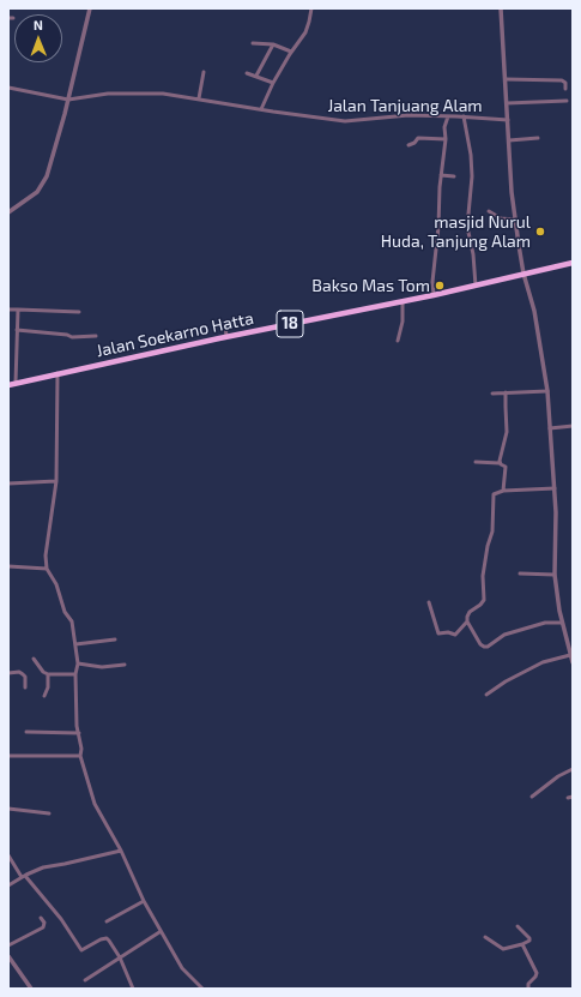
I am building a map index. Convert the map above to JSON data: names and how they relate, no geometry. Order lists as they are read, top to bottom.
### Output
{
  "streets": {
    "highway": ["18", "Jalan Soekarno Hatta"],
    "street": ["Jalan Tanjuang Alam"]
  },
  "places": ["masjid Nurul Huda, Tanjung Alam", "Bakso Mas Tom"],
  "north": "top"
}
